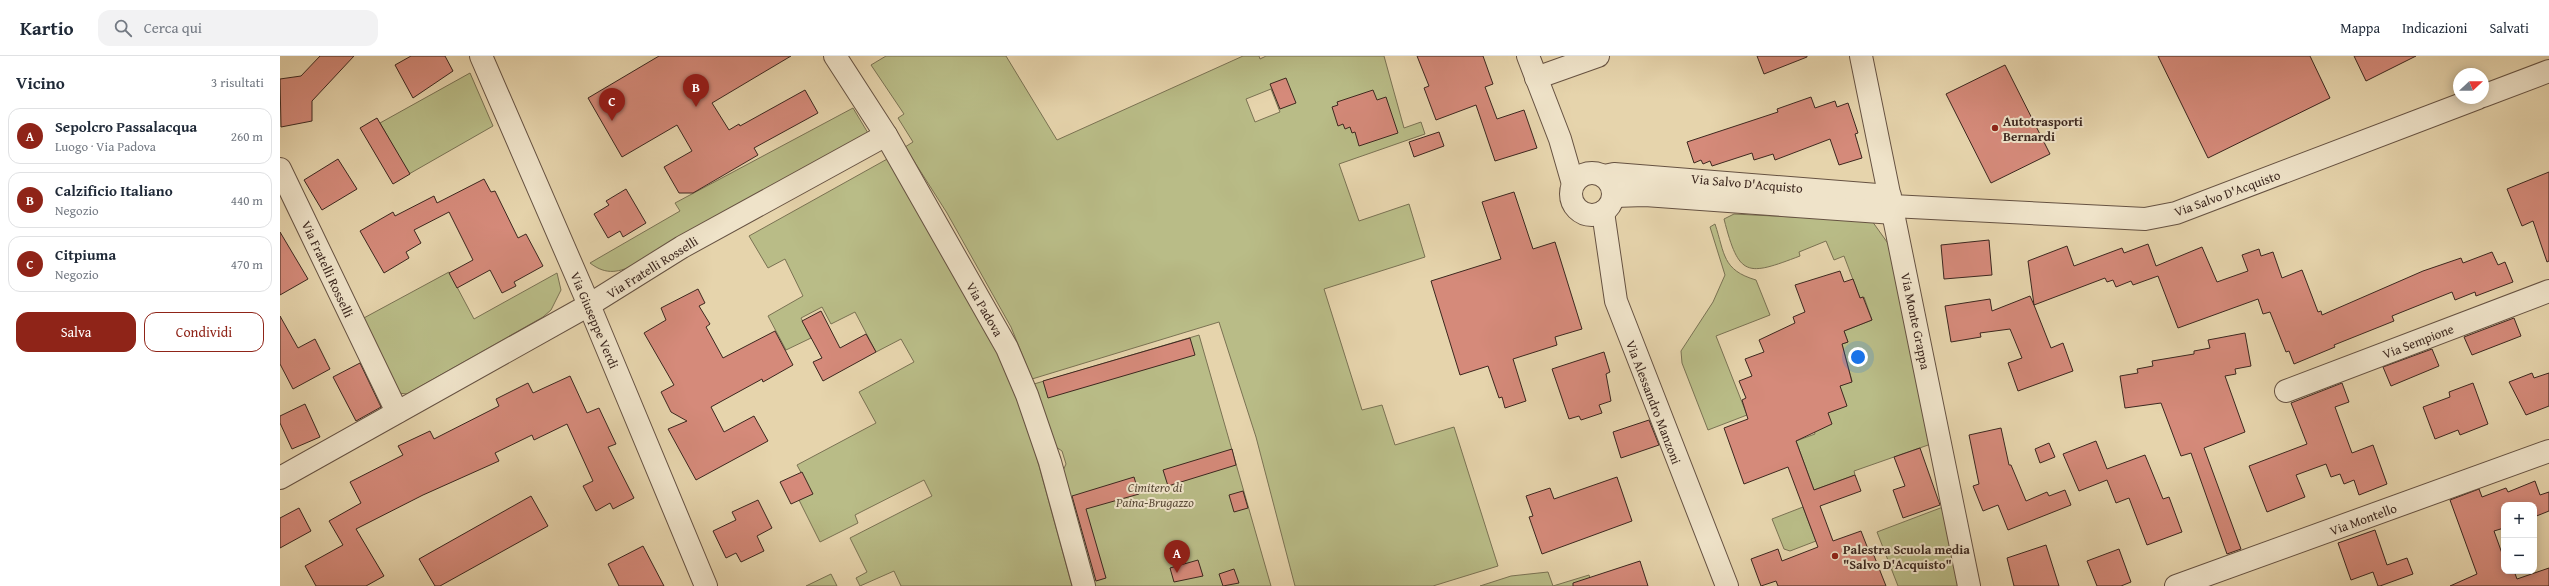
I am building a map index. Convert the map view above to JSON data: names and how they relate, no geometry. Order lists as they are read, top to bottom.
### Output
{
  "streets": {
    "street": [
      "Via Salvo D'Acquisto",
      "Via Fratelli Rosselli",
      "Via Padova",
      "Via Giuseppe Verdi",
      "Via Monte Grappa",
      "Via Sempione",
      "Via Alessandro Manzoni",
      "Via Montello"
    ]
  },
  "crossings": [
    ["Via Salvo D'Acquisto", "Via Monte Grappa"],
    ["Via Salvo D'Acquisto", "Via Alessandro Manzoni"],
    ["Via Fratelli Rosselli", "Via Padova"],
    ["Via Fratelli Rosselli", "Via Giuseppe Verdi"]
  ],
  "parks": ["Cimitero di Paina-Brugazzo"],
  "places": ["Autotrasporti Bernardi", "Palestra Scuola media \"Salvo D'Acquisto\""],
  "north": "right",
  "page": {
    "header": "Kartio",
    "search": "Cerca qui",
    "nav": ["Mappa", "Indicazioni", "Salvati"],
    "heading": ["Vicino", "3 risultati"],
    "pins": ["B", "C", "A"],
    "list": [
      {
        "mark": "A",
        "name": "Sepolcro Passalacqua",
        "note": "Luogo · Via Padova",
        "value": "260 m"
      },
      {
        "mark": "B",
        "name": "Calzificio Italiano",
        "note": "Negozio",
        "value": "440 m"
      },
      {
        "mark": "C",
        "name": "Citpiuma",
        "note": "Negozio",
        "value": "470 m"
      }
    ],
    "buttons": ["Salva", "Condividi"],
    "map_buttons": ["+", "−"]
  }
}
